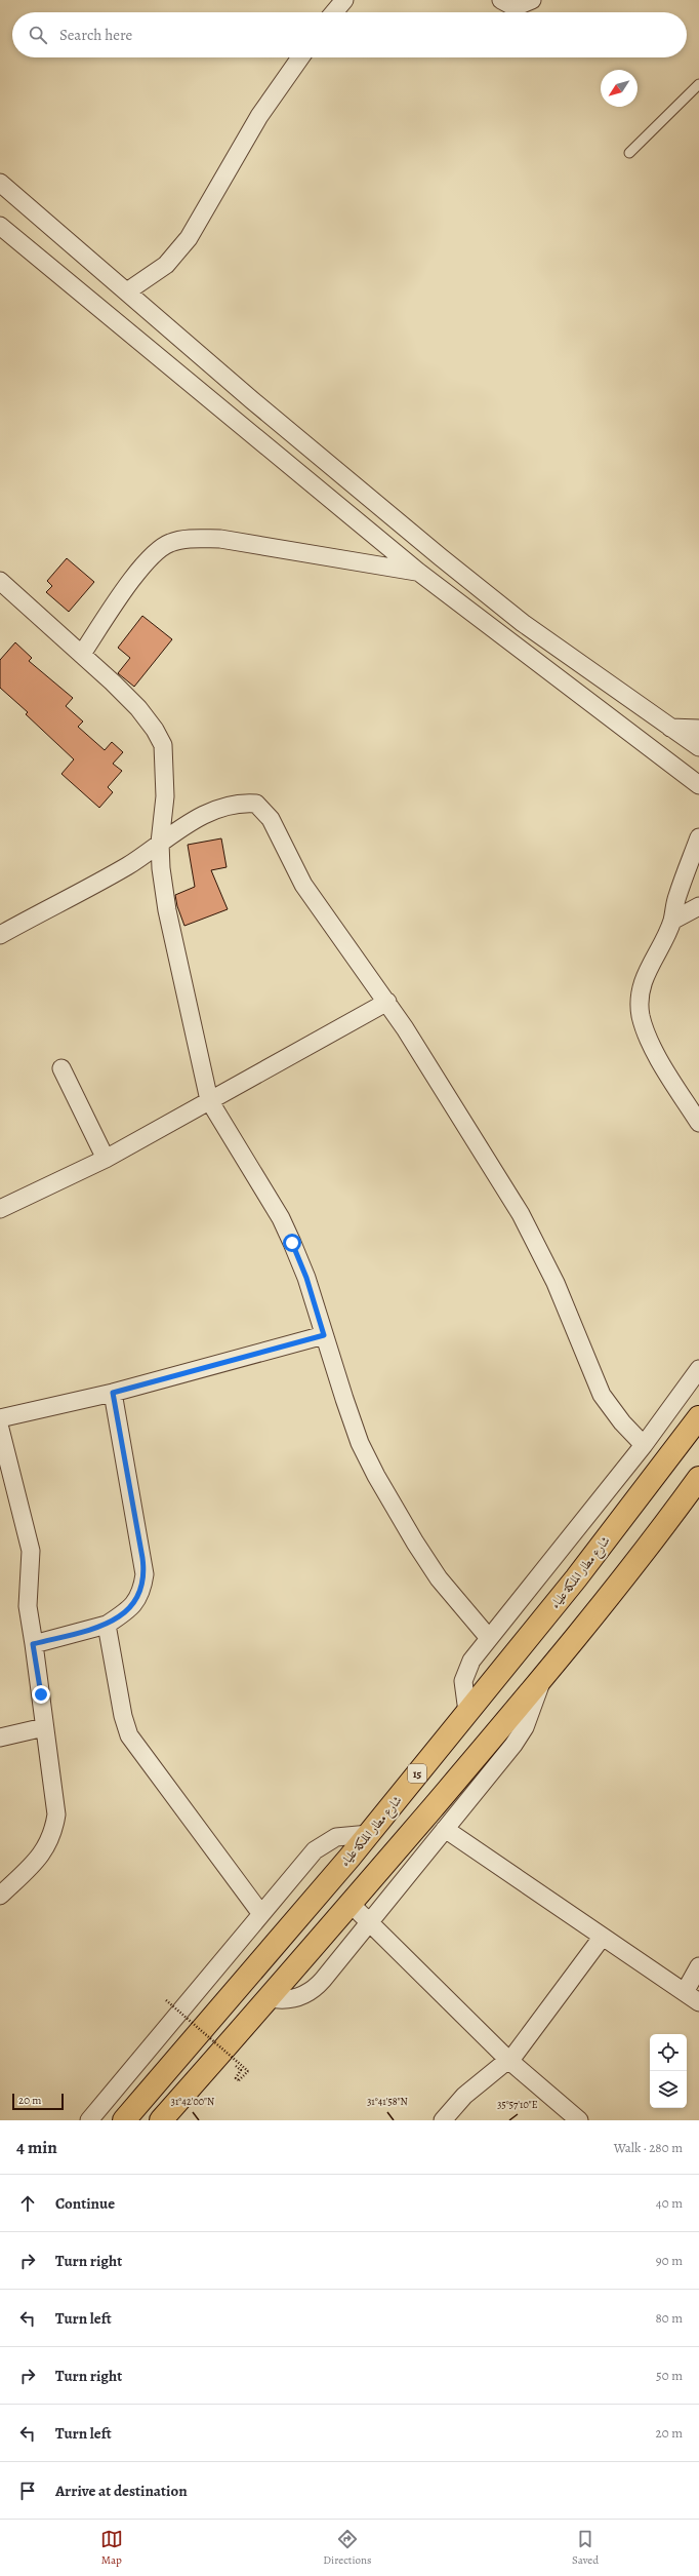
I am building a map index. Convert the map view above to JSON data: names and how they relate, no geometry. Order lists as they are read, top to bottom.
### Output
{
  "streets": {
    "highway": ["شارع مطار الملكة علياء", "15"]
  },
  "scale_bar": "20 m",
  "north": "bottom left",
  "page": {
    "search": "Search here",
    "scale": "20 m",
    "heading": ["4 min", "Walk · 280 m"],
    "list": [
      ["Continue", "40 m"],
      ["Turn right", "90 m"],
      ["Turn left", "80 m"],
      ["Turn right", "50 m"],
      ["Turn left", "20 m"],
      "Arrive at destination"
    ],
    "nav": ["Map", "Directions", "Saved"]
  },
  "coordinates": ["31°42'00\"N", "31°41'58\"N", "35°57'10\"E"]
}
